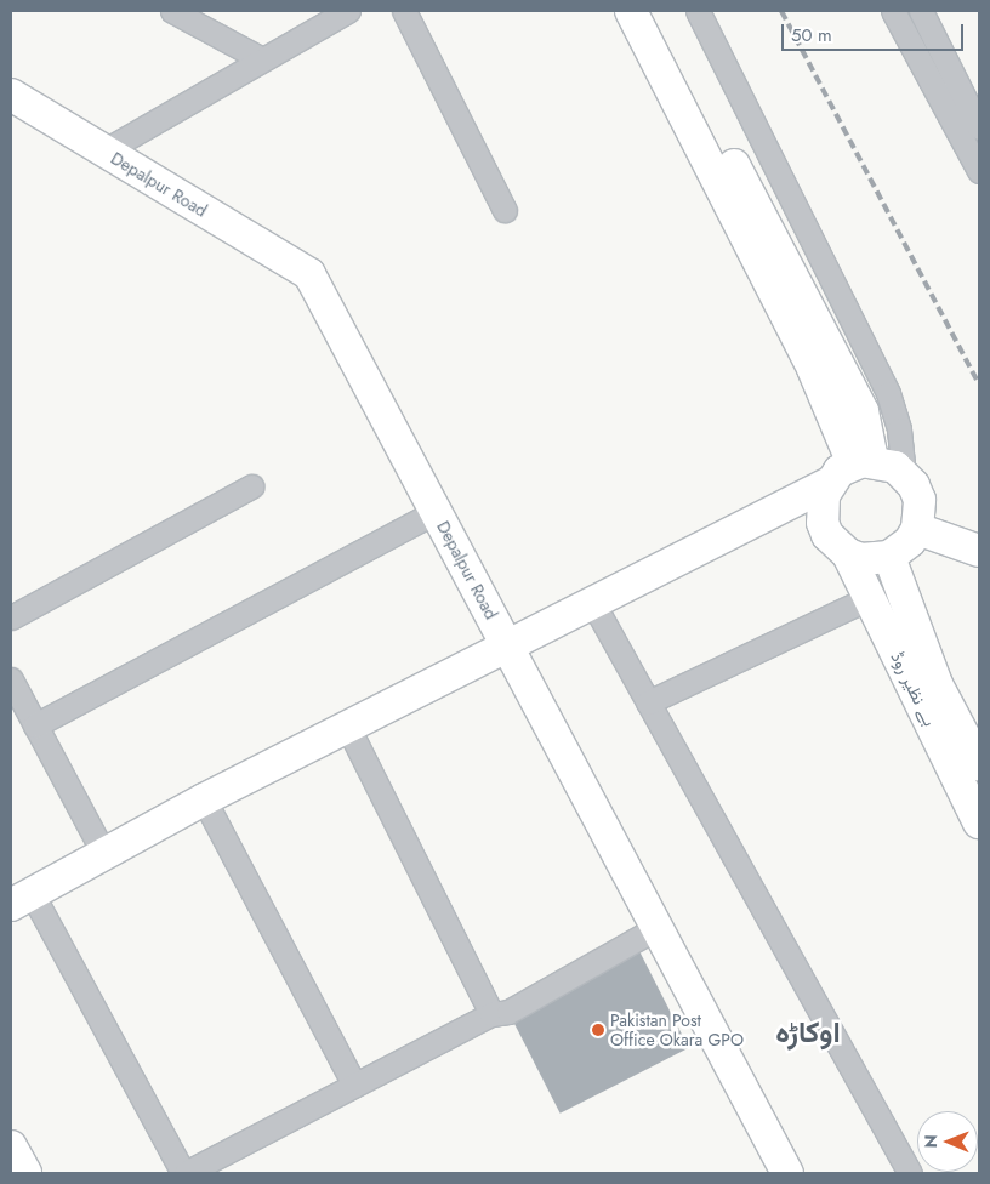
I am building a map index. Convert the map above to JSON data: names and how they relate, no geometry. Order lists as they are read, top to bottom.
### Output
{
  "streets": {
    "street": ["Depalpur Road", "بے نظیر روڈ"]
  },
  "districts": ["اوکاڑہ"],
  "places": ["Pakistan Post Office Okara GPO"],
  "scale_bar": "50 m",
  "north": "left"
}
